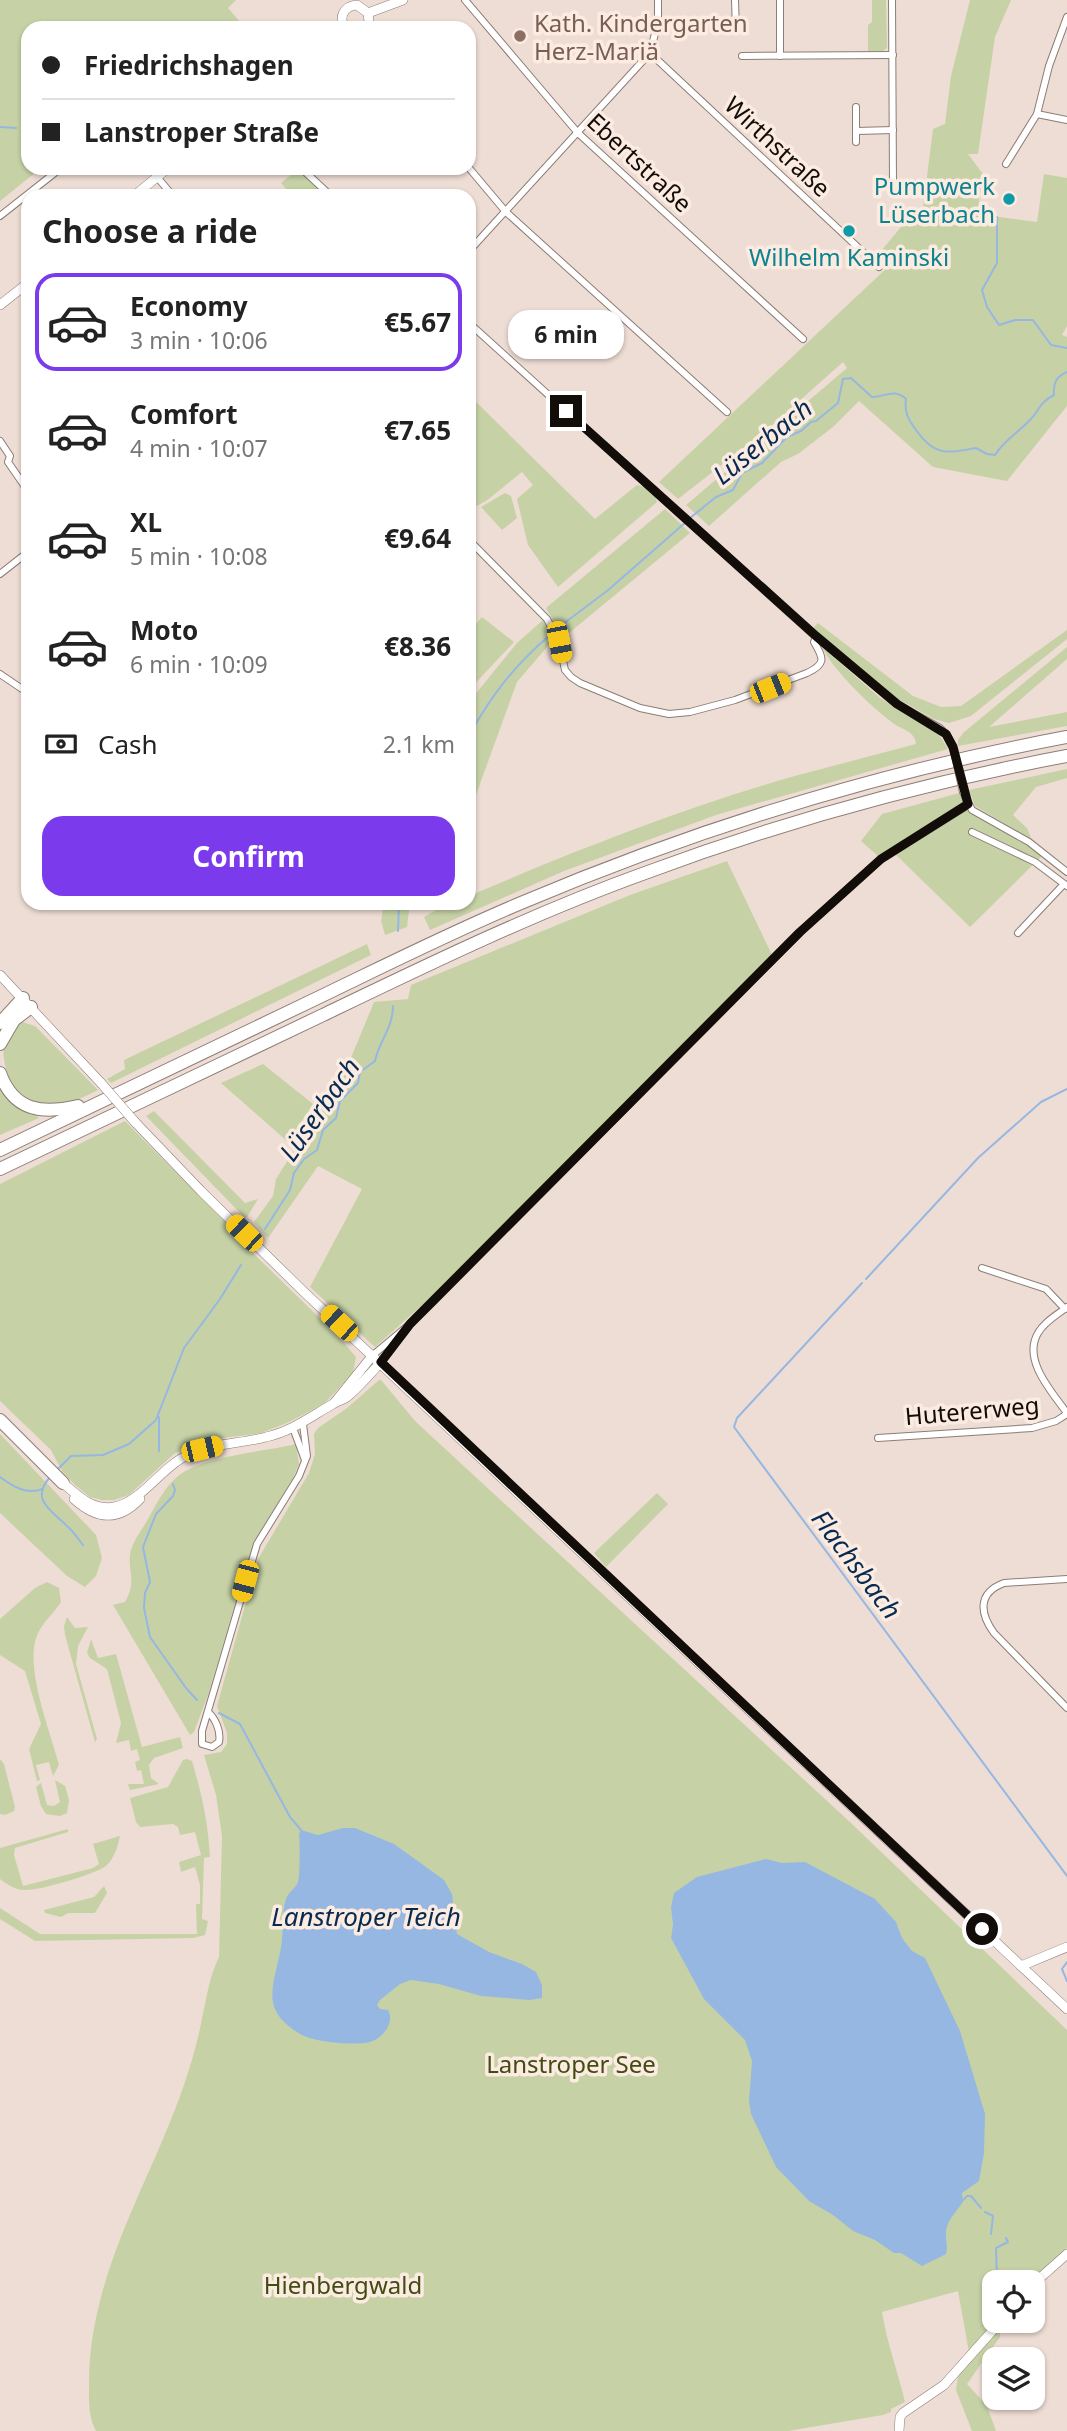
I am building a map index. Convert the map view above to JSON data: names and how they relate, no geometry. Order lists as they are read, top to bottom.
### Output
{
  "streets": {
    "street": ["Wirthstraße", "Ebertstraße", "Hutererweg"]
  },
  "water": ["Lüserbach", "Flachsbach", "Lanstroper Teich"],
  "parks": ["Lanstroper See", "Hienbergwald"],
  "places": ["Kath. Kindergarten Herz-Mariä", "Pumpwerk Lüserbach", "Wilhelm Kaminski"],
  "page": {
    "banner": ["Friedrichshagen", "Lanstroper Straße"],
    "heading": "Choose a ride",
    "list": [
      {
        "name": "Economy",
        "note": "3 min · 10:06",
        "value": "€5.67"
      },
      {
        "name": "Comfort",
        "note": "4 min · 10:07",
        "value": "€7.65"
      },
      {
        "name": "XL",
        "note": "5 min · 10:08",
        "value": "€9.64"
      },
      {
        "name": "Moto",
        "note": "6 min · 10:09",
        "value": "€8.36"
      }
    ],
    "bubble": "6 min",
    "pay": ["Cash", "2.1 km"],
    "buttons": "Confirm"
  }
}
